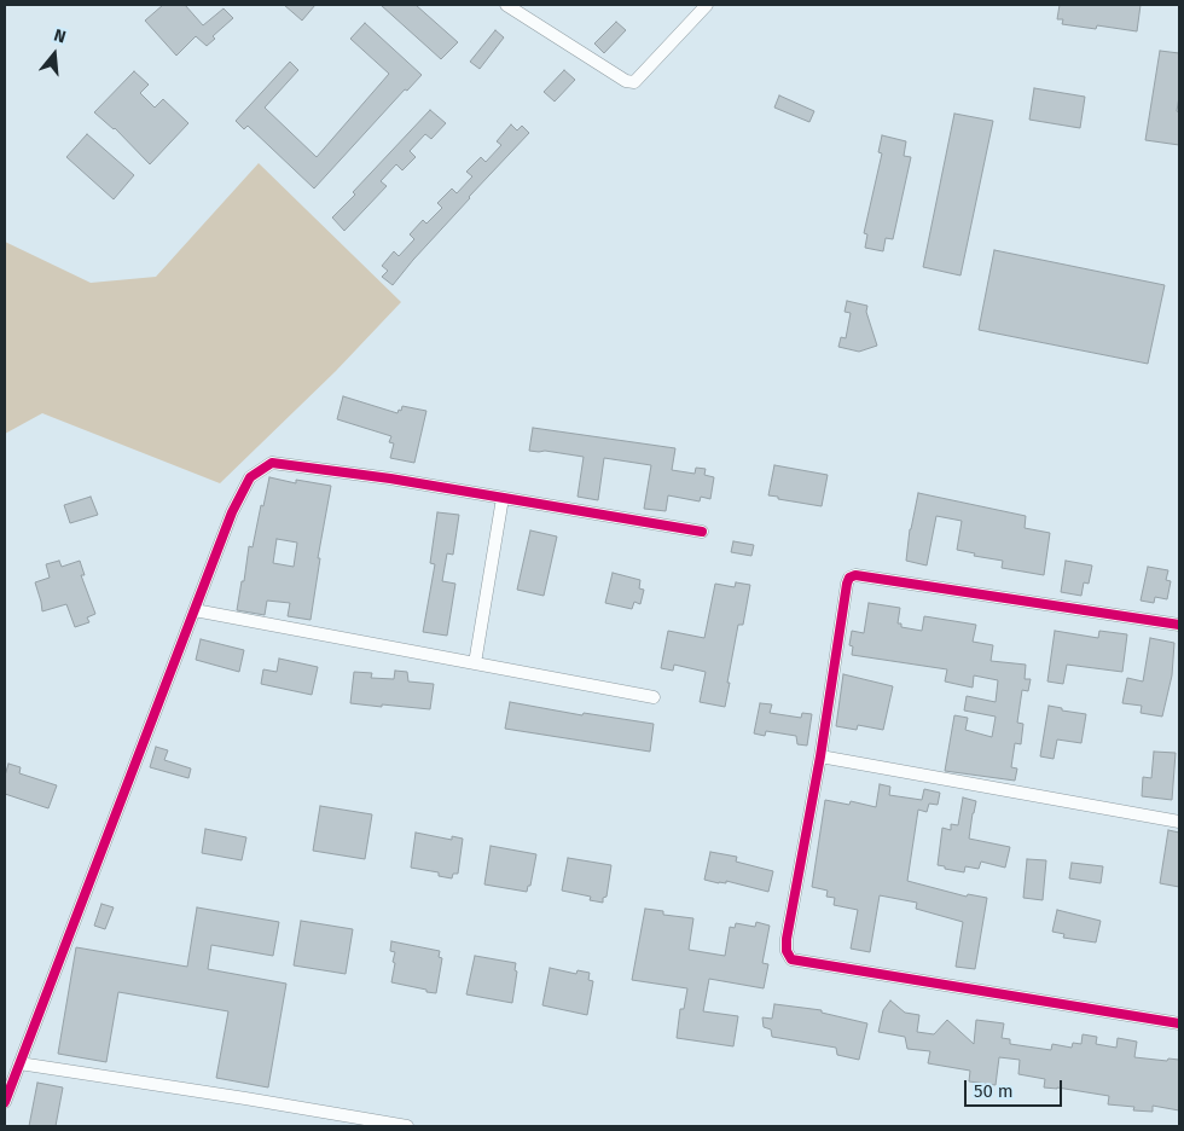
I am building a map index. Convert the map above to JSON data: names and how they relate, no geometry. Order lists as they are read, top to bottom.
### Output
{
  "scale_bar": "50 m",
  "north": "top"
}
